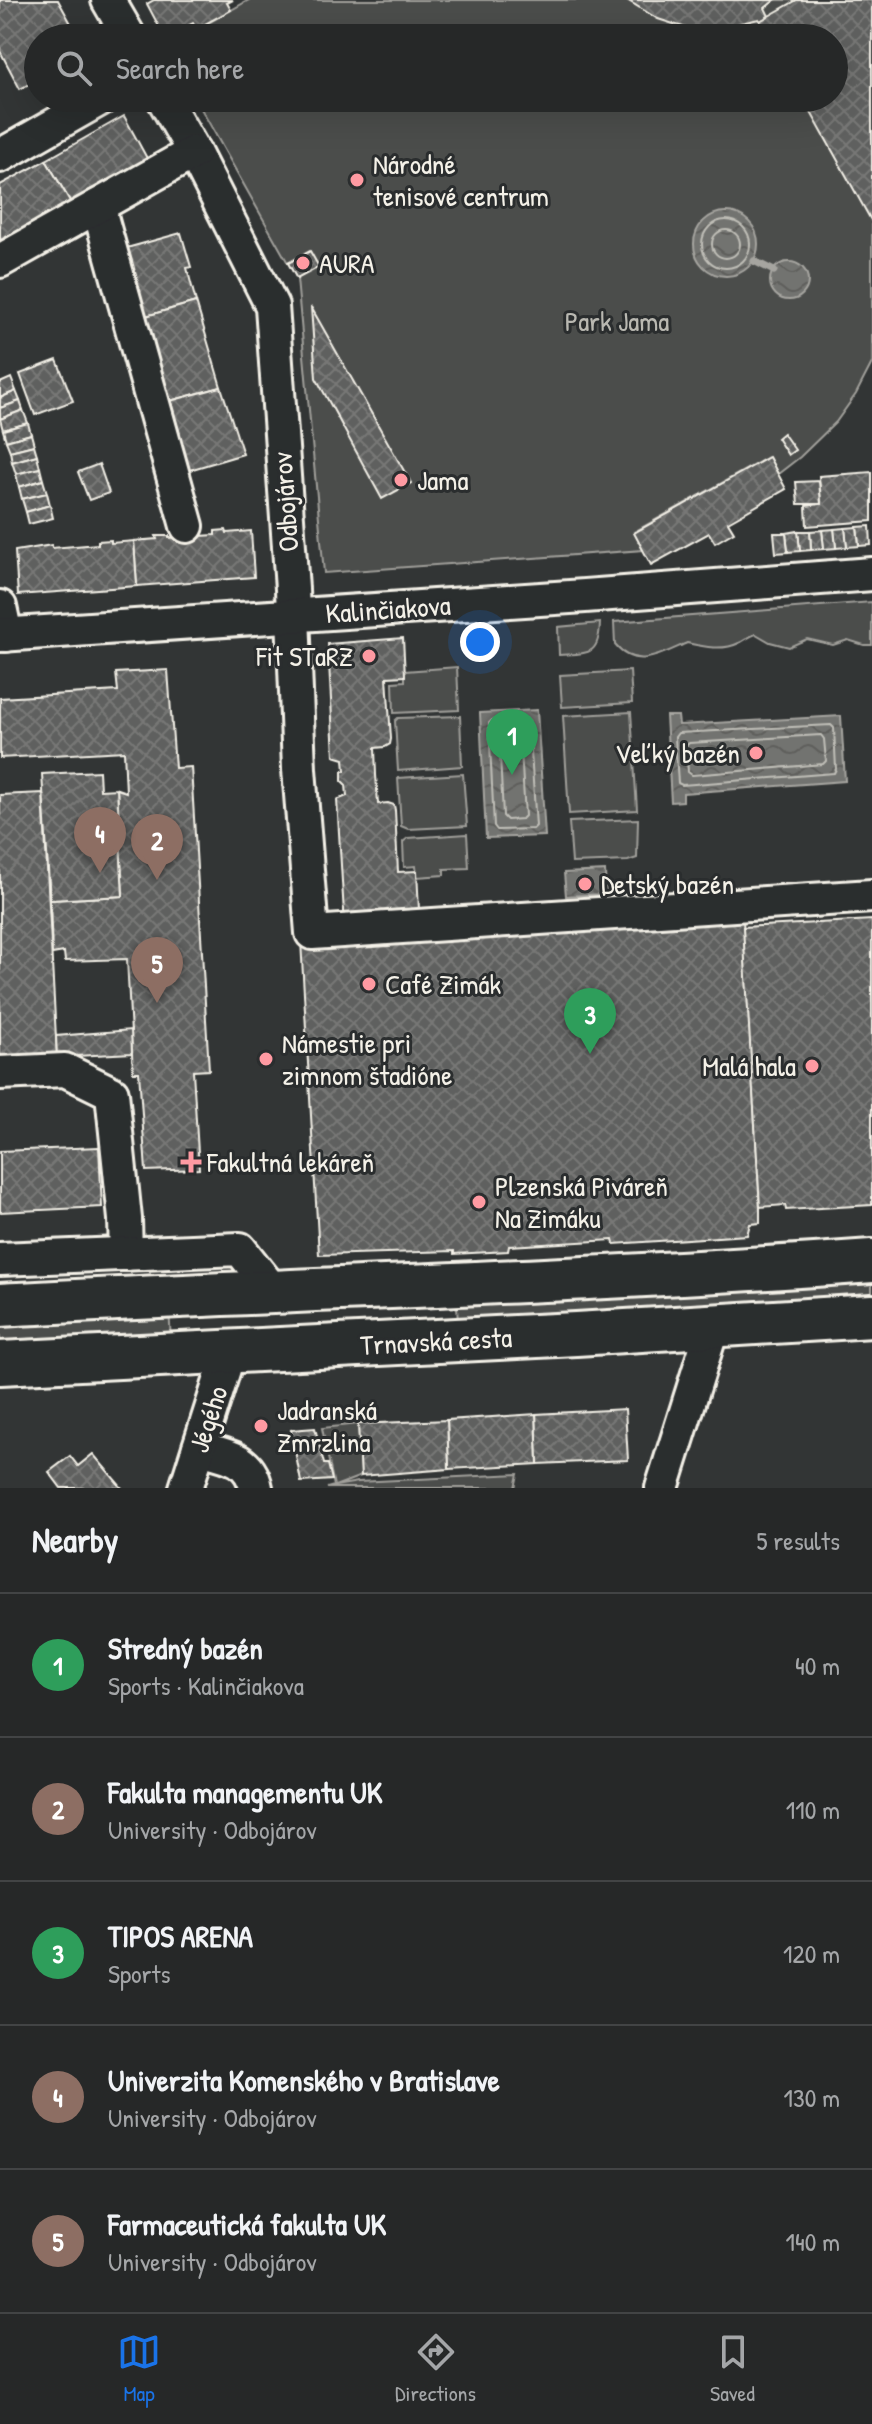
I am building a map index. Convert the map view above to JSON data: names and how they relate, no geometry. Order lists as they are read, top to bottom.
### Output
{
  "streets": {
    "main road": ["Trnavská cesta"],
    "street": ["Odbojárov", "Kalinčiakova", "Jégého"]
  },
  "crossings": [
    ["Odbojárov", "Kalinčiakova"],
    ["Trnavská cesta", "Jégého"]
  ],
  "parks": ["Park Jama"],
  "places": {
    "other": [
      "Národné tenisové centrum",
      "AURA",
      "Jama",
      "Fit STaRZ",
      "Veľký bazén",
      "Detský bazén",
      "Café Zimák",
      "Námestie pri zimnom štadióne",
      "Malá hala",
      "Plzenská Piváreň Na Zimáku",
      "Jadranská Zmrzlina"
    ],
    "health": ["Fakultná lekáreň"]
  },
  "page": {
    "search": "Search here",
    "pins": [
      "1",
      "4",
      "2",
      "5",
      "3"
    ],
    "heading": ["Nearby", "5 results"],
    "list": [
      {
        "mark": "1",
        "name": "Stredný bazén",
        "note": "Sports · Kalinčiakova",
        "value": "40 m"
      },
      {
        "mark": "2",
        "name": "Fakulta managementu UK",
        "note": "University · Odbojárov",
        "value": "110 m"
      },
      {
        "mark": "3",
        "name": "TIPOS ARENA",
        "note": "Sports",
        "value": "120 m"
      },
      {
        "mark": "4",
        "name": "Univerzita Komenského v Bratislave",
        "note": "University · Odbojárov",
        "value": "130 m"
      },
      {
        "mark": "5",
        "name": "Farmaceutická fakulta UK",
        "note": "University · Odbojárov",
        "value": "140 m"
      }
    ],
    "nav": ["Map", "Directions", "Saved"]
  }
}
